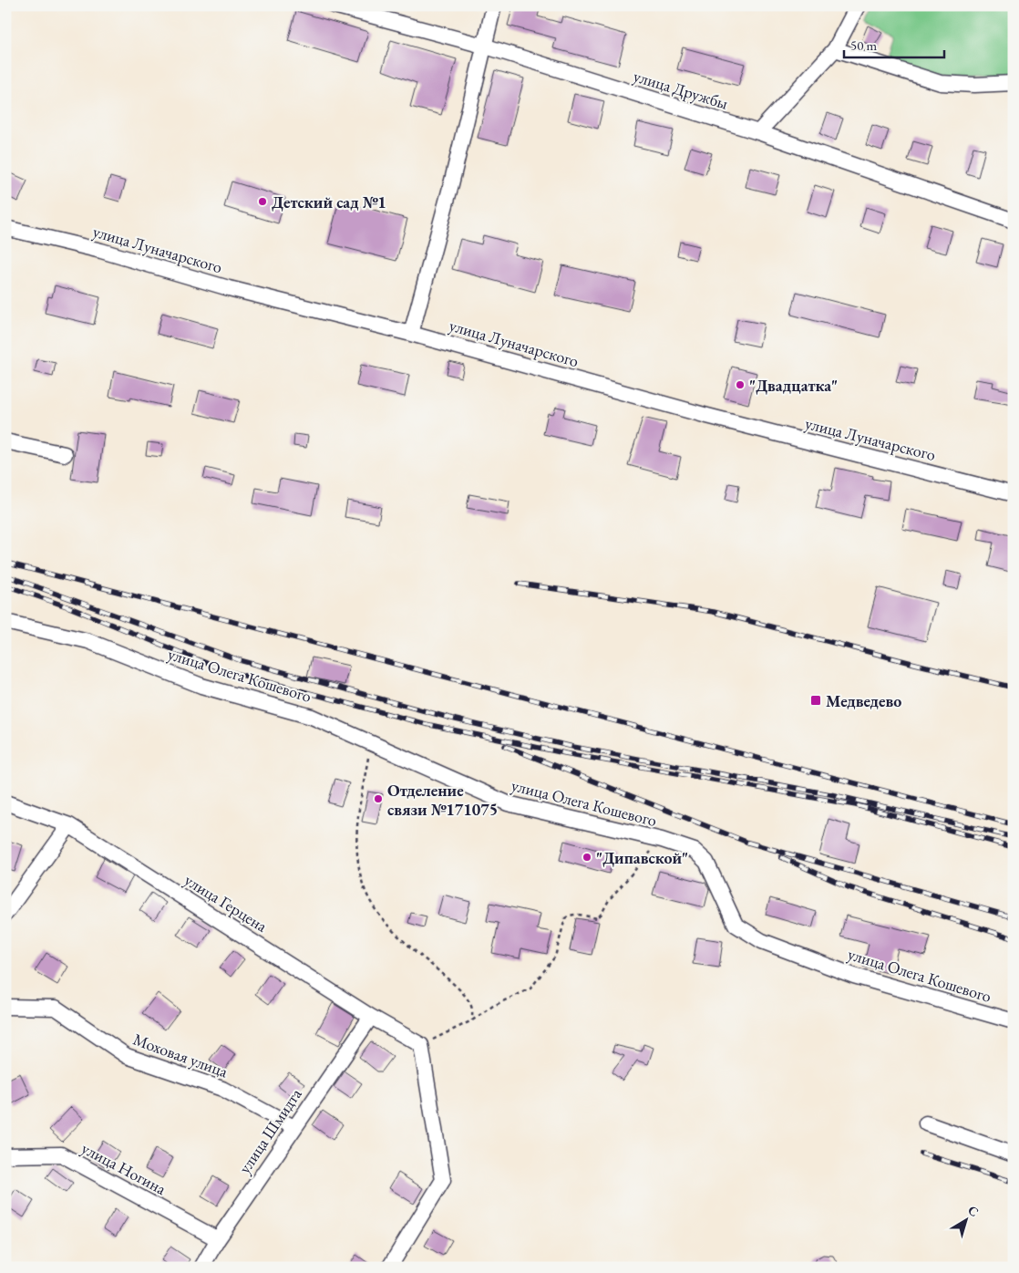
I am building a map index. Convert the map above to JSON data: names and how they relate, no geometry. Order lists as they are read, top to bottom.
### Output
{
  "streets": {
    "street": [
      "улица Дружбы",
      "улица Луначарского",
      "улица Олега Кошевого",
      "улица Герцена",
      "Моховая улица",
      "улица Шмидта",
      "улица Ногина"
    ]
  },
  "crossings": [
    ["улица Герцена", "улица Шмидта"],
    ["Моховая улица", "улица Шмидта"],
    ["улица Шмидта", "улица Ногина"]
  ],
  "places": {
    "other": [
      "Детский сад №1",
      "\"Двадцатка\"",
      "Отделение связи №171075",
      "\"Дипавской\""
    ],
    "transit": ["Медведево"]
  },
  "scale_bar": "50 m",
  "north": "top right"
}
